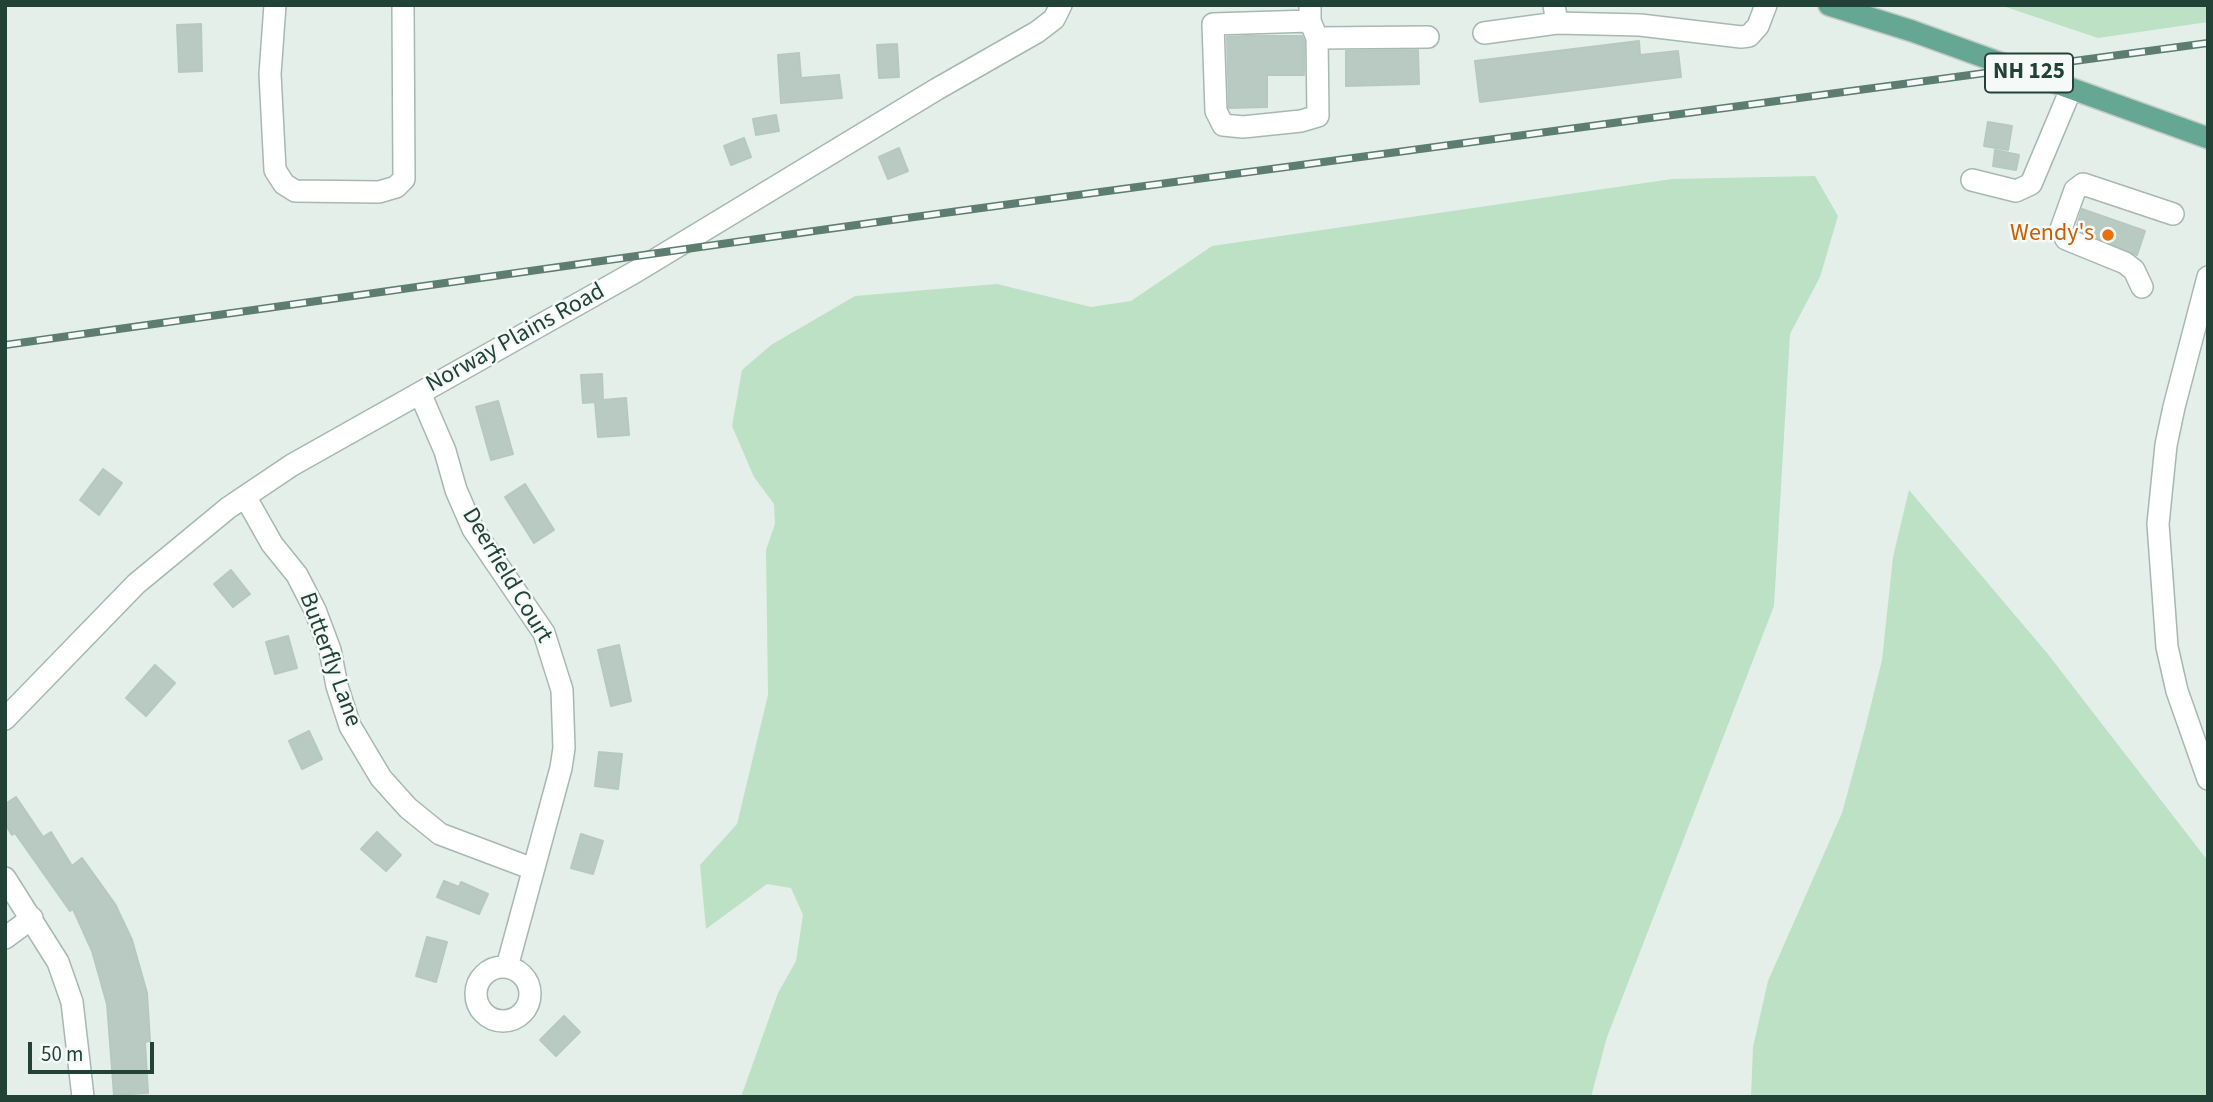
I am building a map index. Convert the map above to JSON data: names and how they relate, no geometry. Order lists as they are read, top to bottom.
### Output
{
  "streets": {
    "main road": ["NH 125"],
    "street": ["Norway Plains Road", "Deerfield Court", "Butterfly Lane"]
  },
  "crossings": [
    ["Norway Plains Road", "Deerfield Court"],
    ["Norway Plains Road", "Butterfly Lane"],
    ["Deerfield Court", "Butterfly Lane"]
  ],
  "places": ["Wendy's"],
  "scale_bar": "50 m"
}
